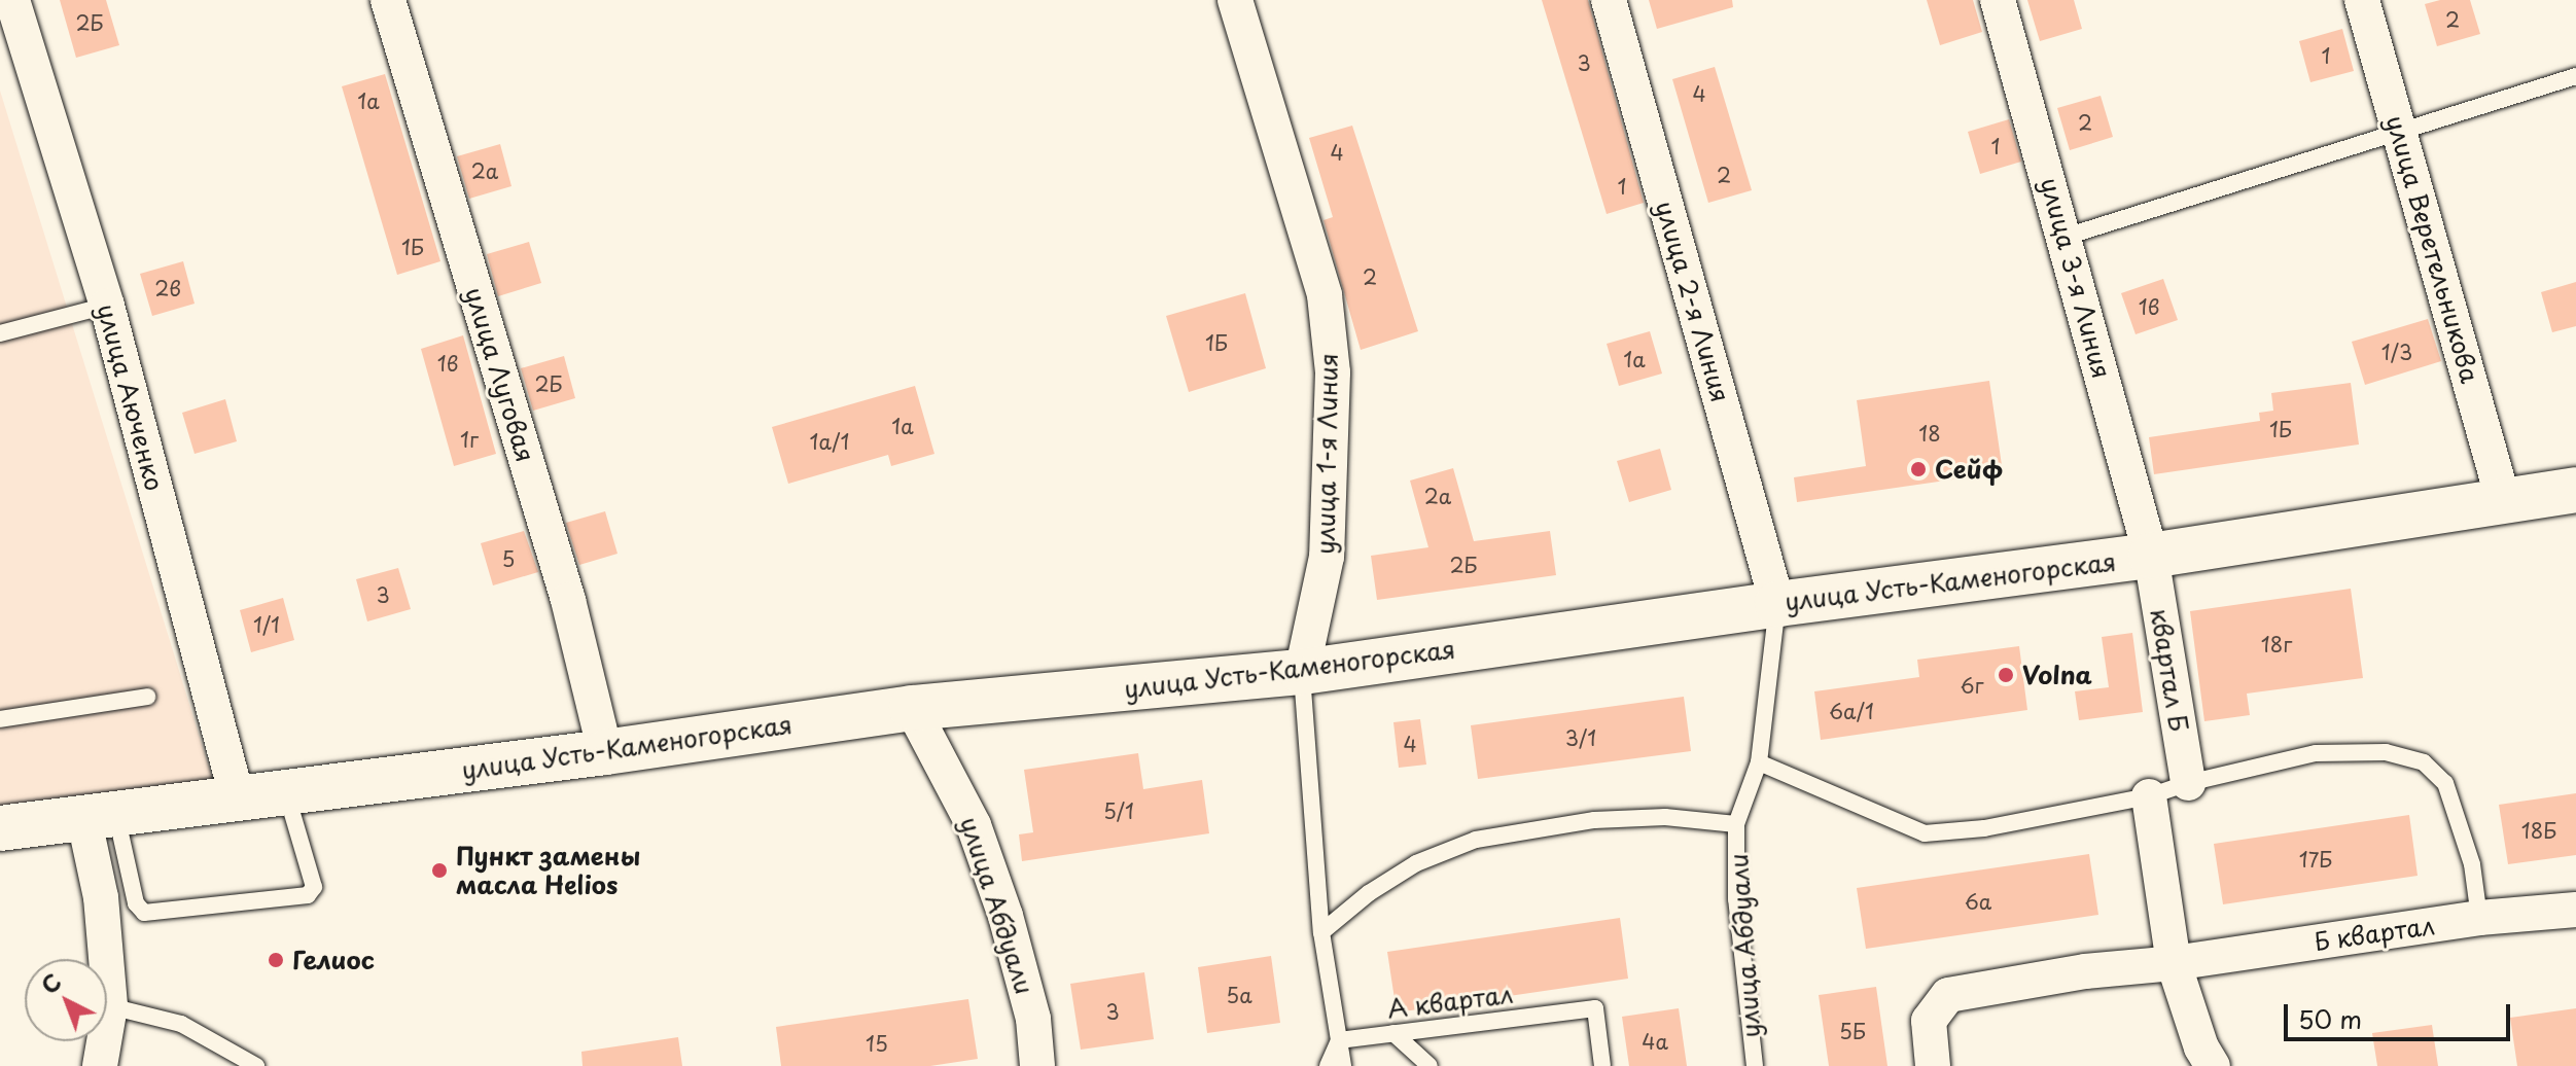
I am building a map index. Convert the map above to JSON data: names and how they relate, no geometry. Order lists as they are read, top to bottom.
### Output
{
  "streets": {
    "street": [
      "улица Веретельникова",
      "улица 3-я Линия",
      "улица 2-я Линия",
      "улица Луговая",
      "улица Аюченко",
      "улица 1-я Линия",
      "улица Усть-Каменогорская",
      "квартал Б",
      "улица Абдуали",
      "Б квартал"
    ],
    "lane": ["А квартал"]
  },
  "crossings": [
    ["улица Веретельникова", "улица Усть-Каменогорская"],
    ["улица 3-я Линия", "улица Усть-Каменогорская"],
    ["улица 3-я Линия", "квартал Б"],
    ["улица 2-я Линия", "улица Усть-Каменогорская"],
    ["улица Луговая", "улица Усть-Каменогорская"],
    ["улица Аюченко", "улица Усть-Каменогорская"],
    ["улица 1-я Линия", "улица Усть-Каменогорская"],
    ["улица Усть-Каменогорская", "квартал Б"],
    ["улица Усть-Каменогорская", "улица Абдуали"]
  ],
  "places": [
    "Сейф",
    "Volna",
    "Пункт замены масла Helios",
    "Гелиос"
  ],
  "house_numbers": [
    "2",
    "2Б",
    "1",
    "3",
    "4",
    "1а",
    "2",
    "1",
    "4",
    "2а",
    "2",
    "1",
    "1Б",
    "2",
    "2в",
    "1в",
    "1Б",
    "1/3",
    "1а",
    "1в",
    "2Б",
    "1а",
    "1Б",
    "18",
    "1г",
    "1а/1",
    "2а",
    "5",
    "2Б",
    "3",
    "1/1",
    "18г",
    "6г",
    "6а/1",
    "3/1",
    "4",
    "5/1",
    "18Б",
    "17Б",
    "6а",
    "5а",
    "3",
    "5Б",
    "4а",
    "15"
  ],
  "scale_bar": "50 m",
  "north": "top left"
}
